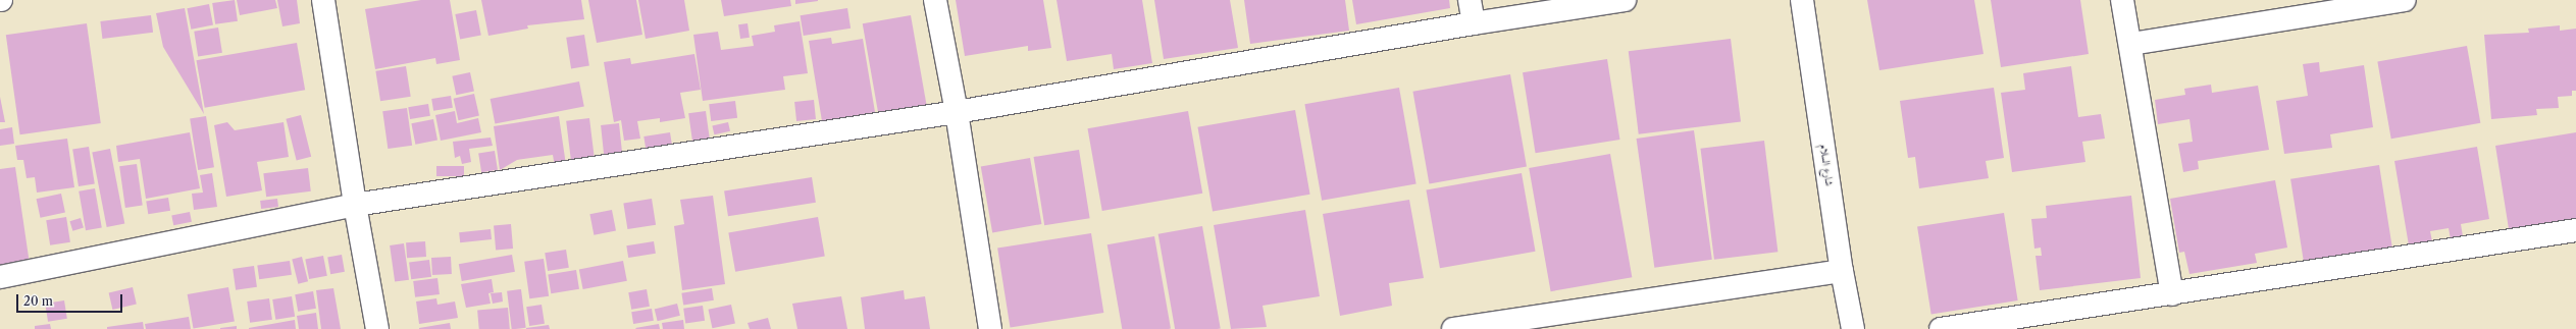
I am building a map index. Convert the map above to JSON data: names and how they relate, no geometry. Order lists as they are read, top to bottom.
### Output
{
  "streets": {
    "street": ["شارع السلام"]
  },
  "scale_bar": "20 m"
}
